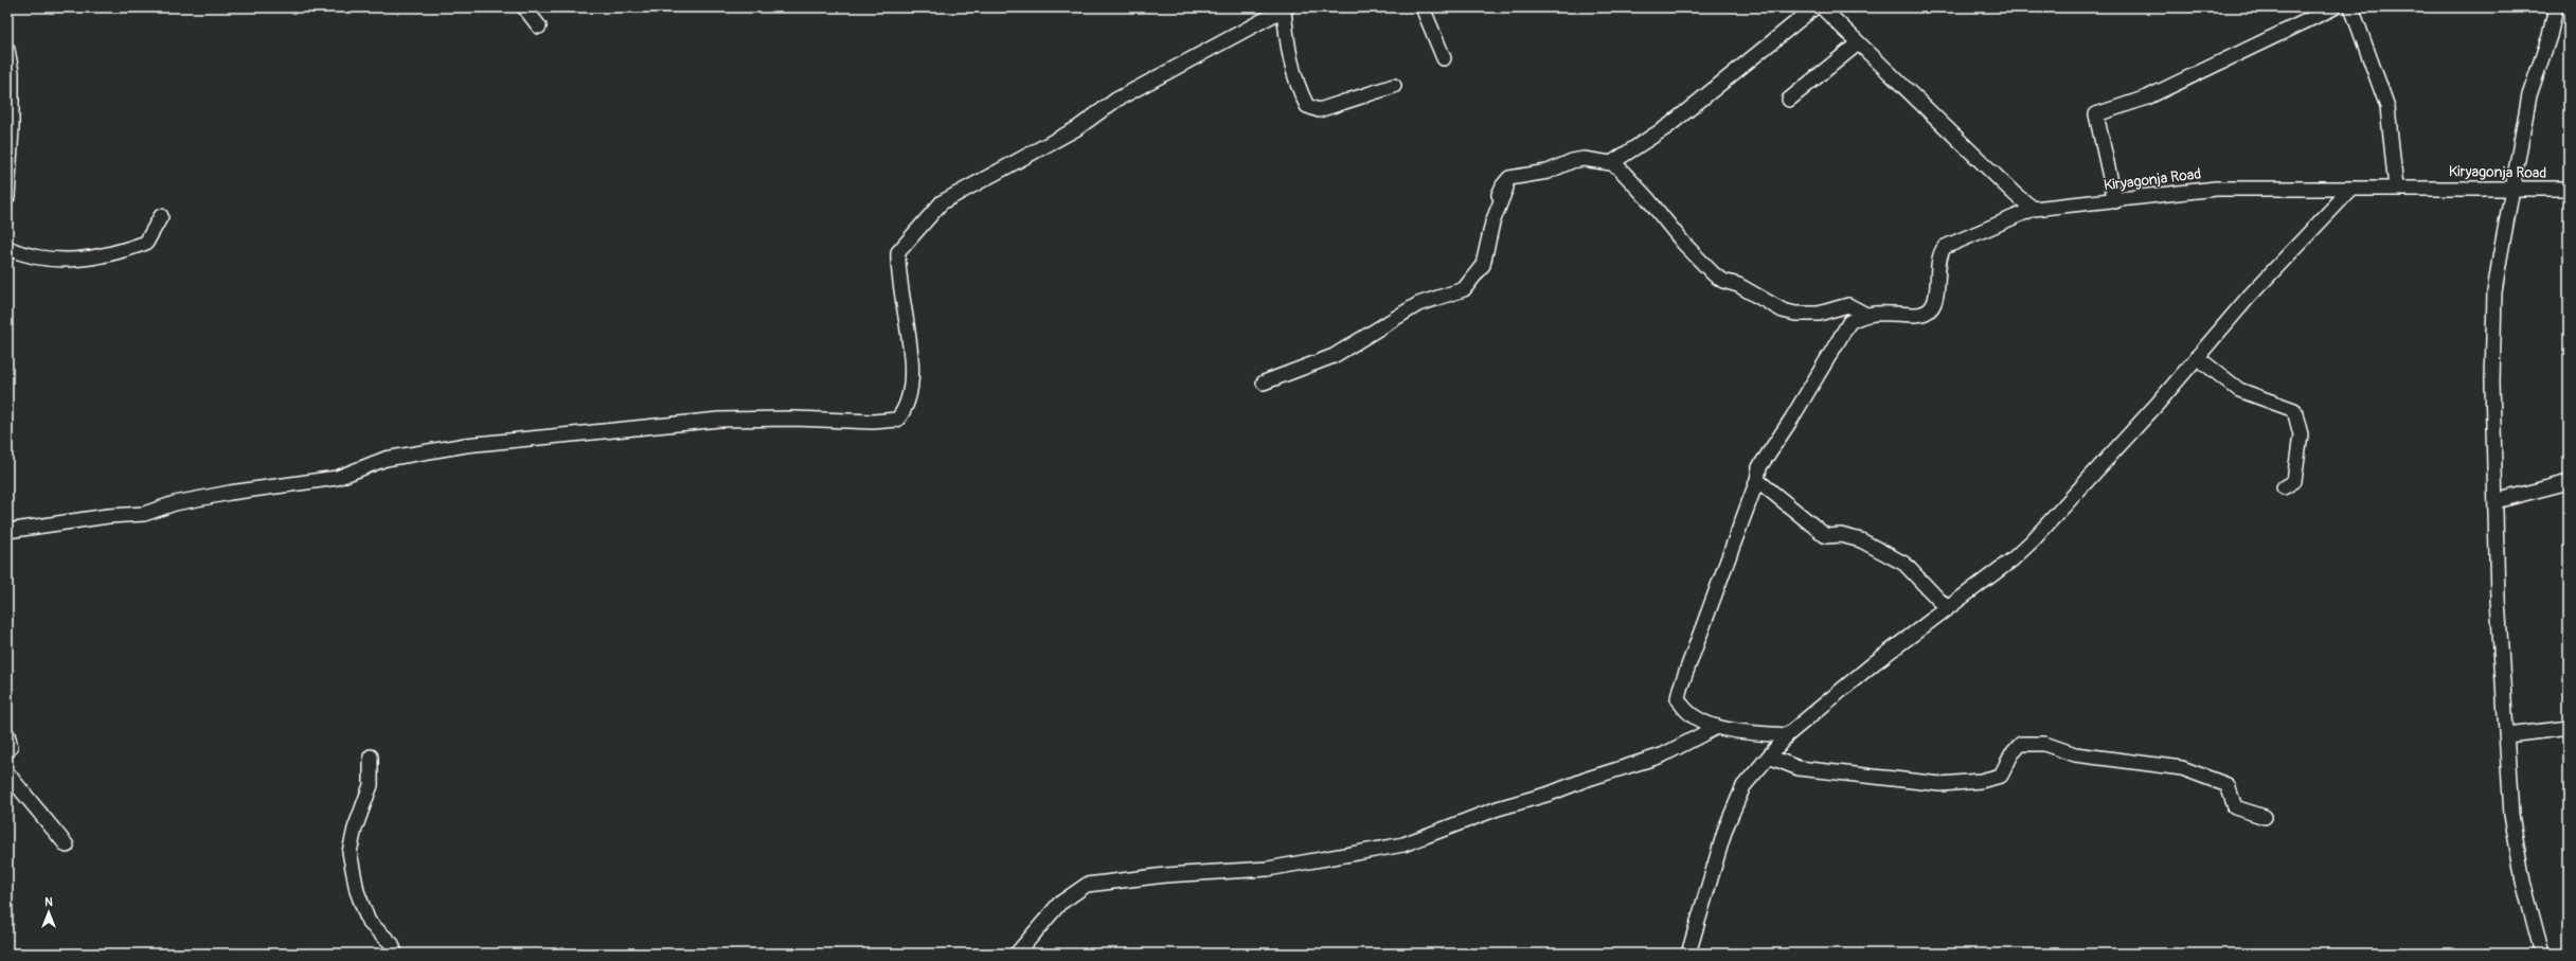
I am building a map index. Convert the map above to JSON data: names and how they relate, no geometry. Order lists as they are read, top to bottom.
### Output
{
  "streets": {
    "street": ["Kiryagonja Road"]
  },
  "north": "top"
}
